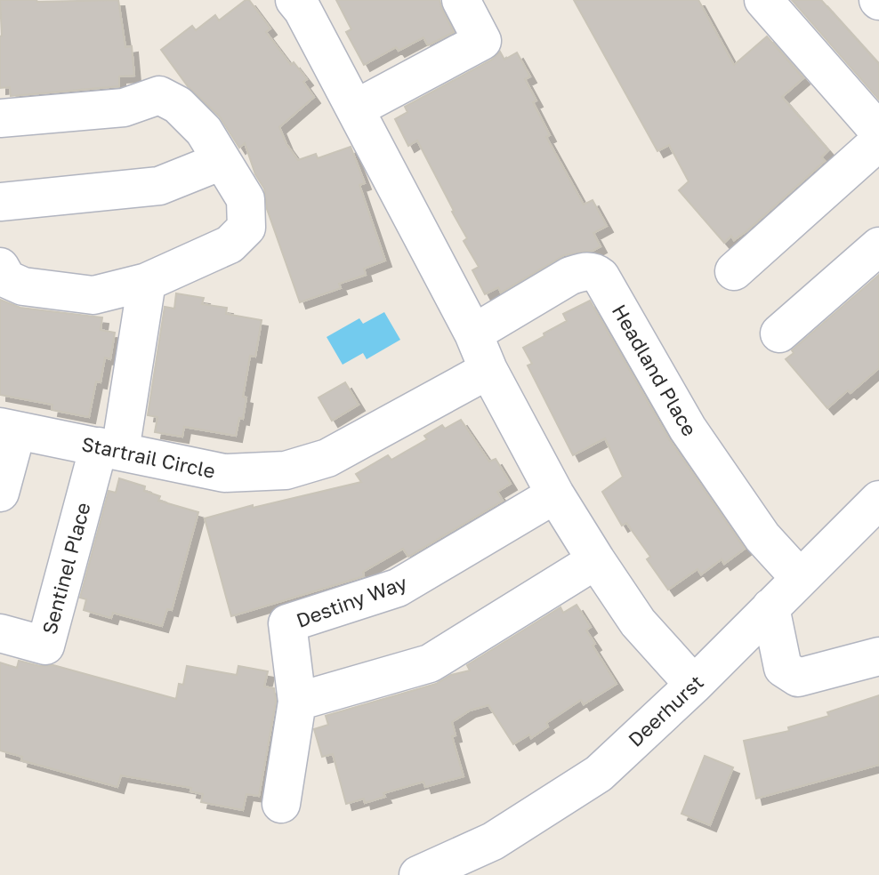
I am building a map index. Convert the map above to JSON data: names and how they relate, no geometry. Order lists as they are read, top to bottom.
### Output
{
  "streets": {
    "street": [
      "Headland Place",
      "Startrail Circle",
      "Sentinel Place",
      "Destiny Way",
      "Deerhurst"
    ]
  },
  "crossings": [
    ["Headland Place", "Deerhurst"],
    ["Startrail Circle", "Sentinel Place"]
  ]
}
